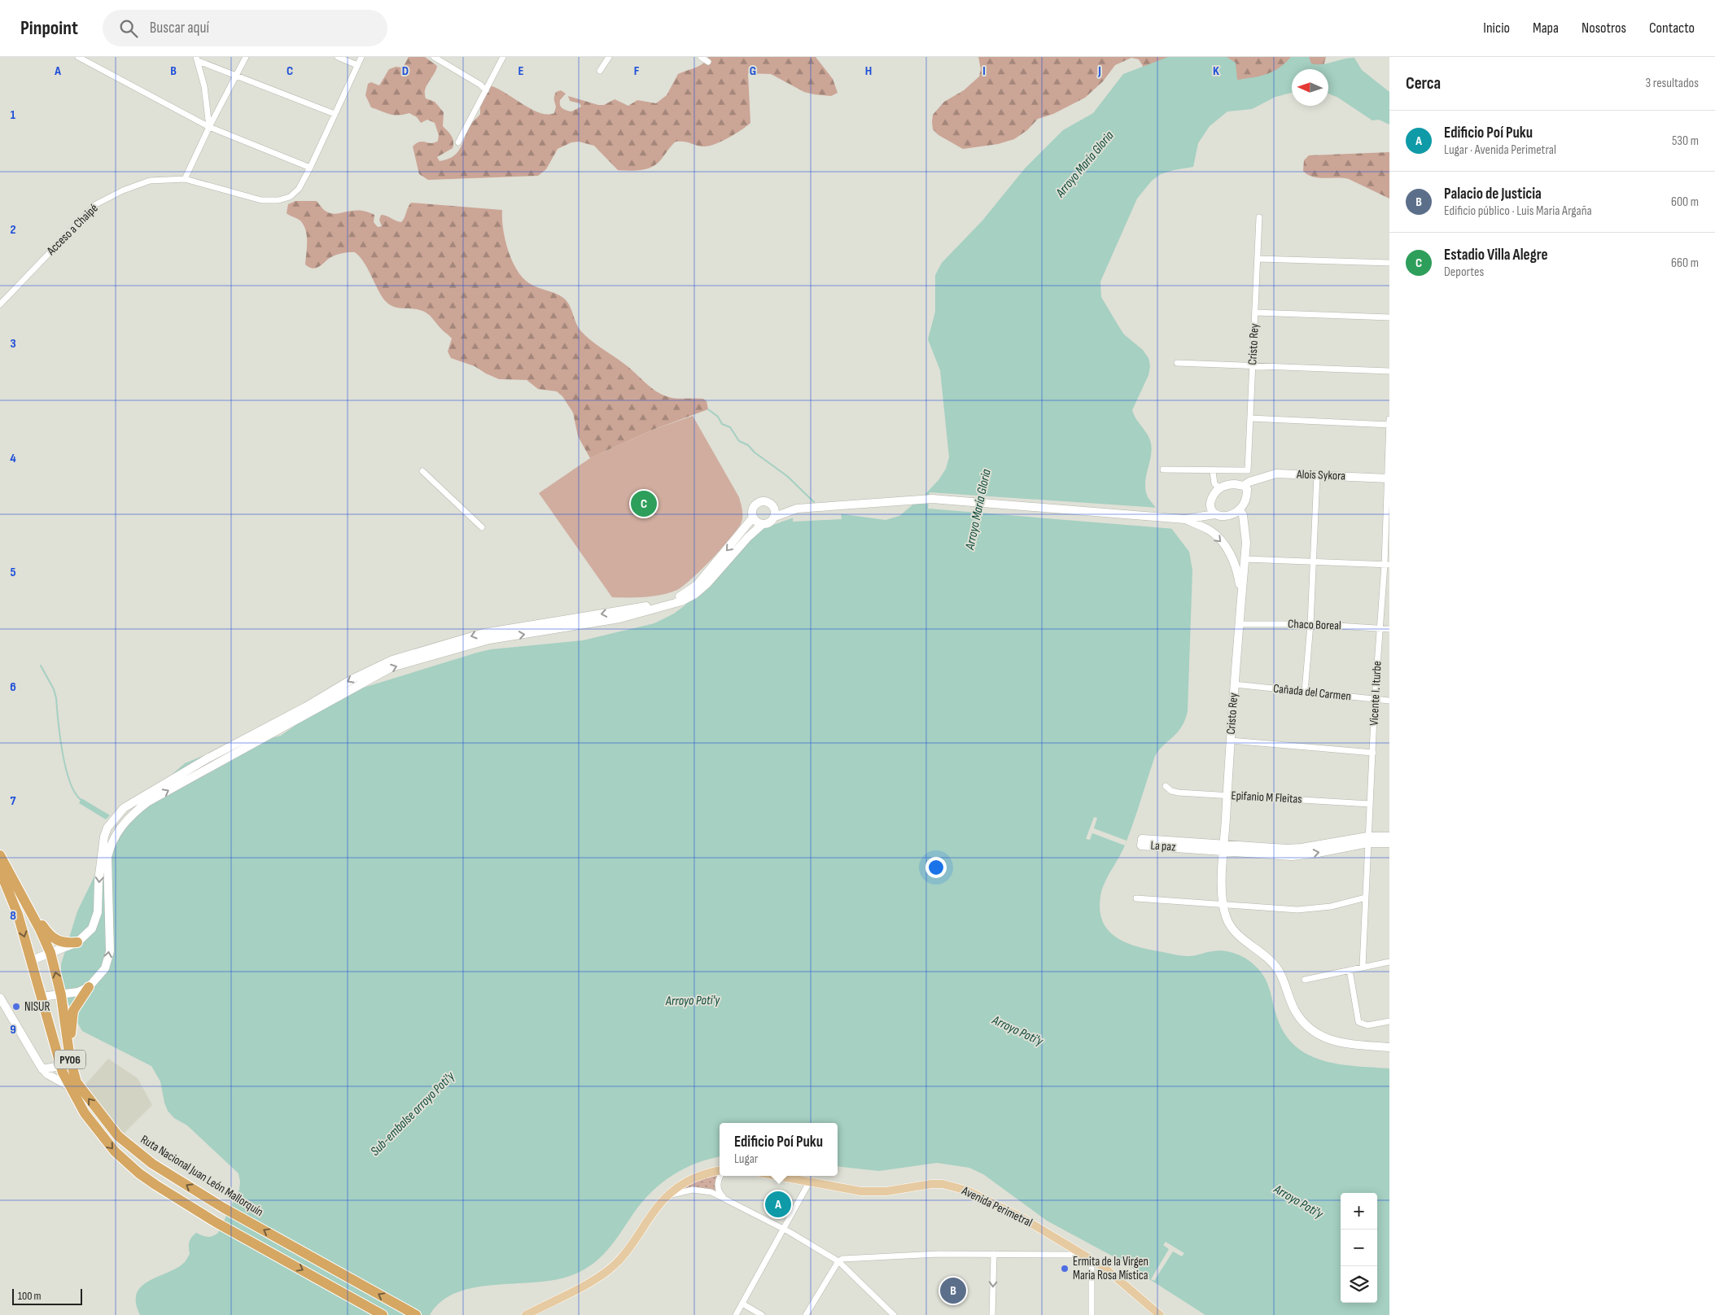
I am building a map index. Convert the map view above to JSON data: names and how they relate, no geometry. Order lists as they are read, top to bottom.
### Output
{
  "streets": {
    "highway": ["PY06", "Ruta Nacional Juan León Mallorquín"],
    "main road": ["Avenida Perimetral"],
    "street": [
      "Acceso a Chaipé",
      "Cristo Rey",
      "Alois Sykora",
      "Chaco Boreal",
      "Cañada del Carmen",
      "Vicente I. Iturbe",
      "Epifanio M Fleitas",
      "La paz"
    ]
  },
  "crossings": [
    ["Cristo Rey", "Alois Sykora"],
    ["Cristo Rey", "Chaco Boreal"],
    ["Cristo Rey", "Cañada del Carmen"],
    ["Cristo Rey", "Epifanio M Fleitas"],
    ["Cristo Rey", "La paz"],
    ["Alois Sykora", "Vicente I. Iturbe"],
    ["Chaco Boreal", "Vicente I. Iturbe"],
    ["Cañada del Carmen", "Vicente I. Iturbe"],
    ["Vicente I. Iturbe", "Epifanio M Fleitas"],
    ["Vicente I. Iturbe", "La paz"]
  ],
  "water": ["Arroyo María Gloria", "Arroyo Poti'y", "Sub-embalse arroyo Poti'y"],
  "places": ["NISUR", "Ermita de la Virgen Maria Rosa Mística"],
  "scale_bar": "100 m",
  "north": "left",
  "page": {
    "header": "Pinpoint",
    "search": "Buscar aquí",
    "nav": [
      "Inicio",
      "Mapa",
      "Nosotros",
      "Contacto"
    ],
    "heading": ["Cerca", "3 resultados"],
    "list": [
      {
        "mark": "A",
        "name": "Edificio Poí Puku",
        "note": "Lugar · Avenida Perimetral",
        "value": "530 m"
      },
      {
        "mark": "B",
        "name": "Palacio de Justicia",
        "note": "Edificio público · Luis Maria Argaña",
        "value": "600 m"
      },
      {
        "mark": "C",
        "name": "Estadio Villa Alegre",
        "note": "Deportes",
        "value": "660 m"
      }
    ],
    "pins": ["C", "A", "B"],
    "popup": ["Edificio Poí Puku", "Lugar"],
    "map_buttons": ["+", "−"],
    "scale": "100 m"
  },
  "grid": {
    "columns": [
      "A",
      "B",
      "C",
      "D",
      "E",
      "F",
      "G",
      "H",
      "I",
      "J",
      "K"
    ],
    "rows": [
      "1",
      "2",
      "3",
      "4",
      "5",
      "6",
      "7",
      "8",
      "9"
    ]
  }
}
